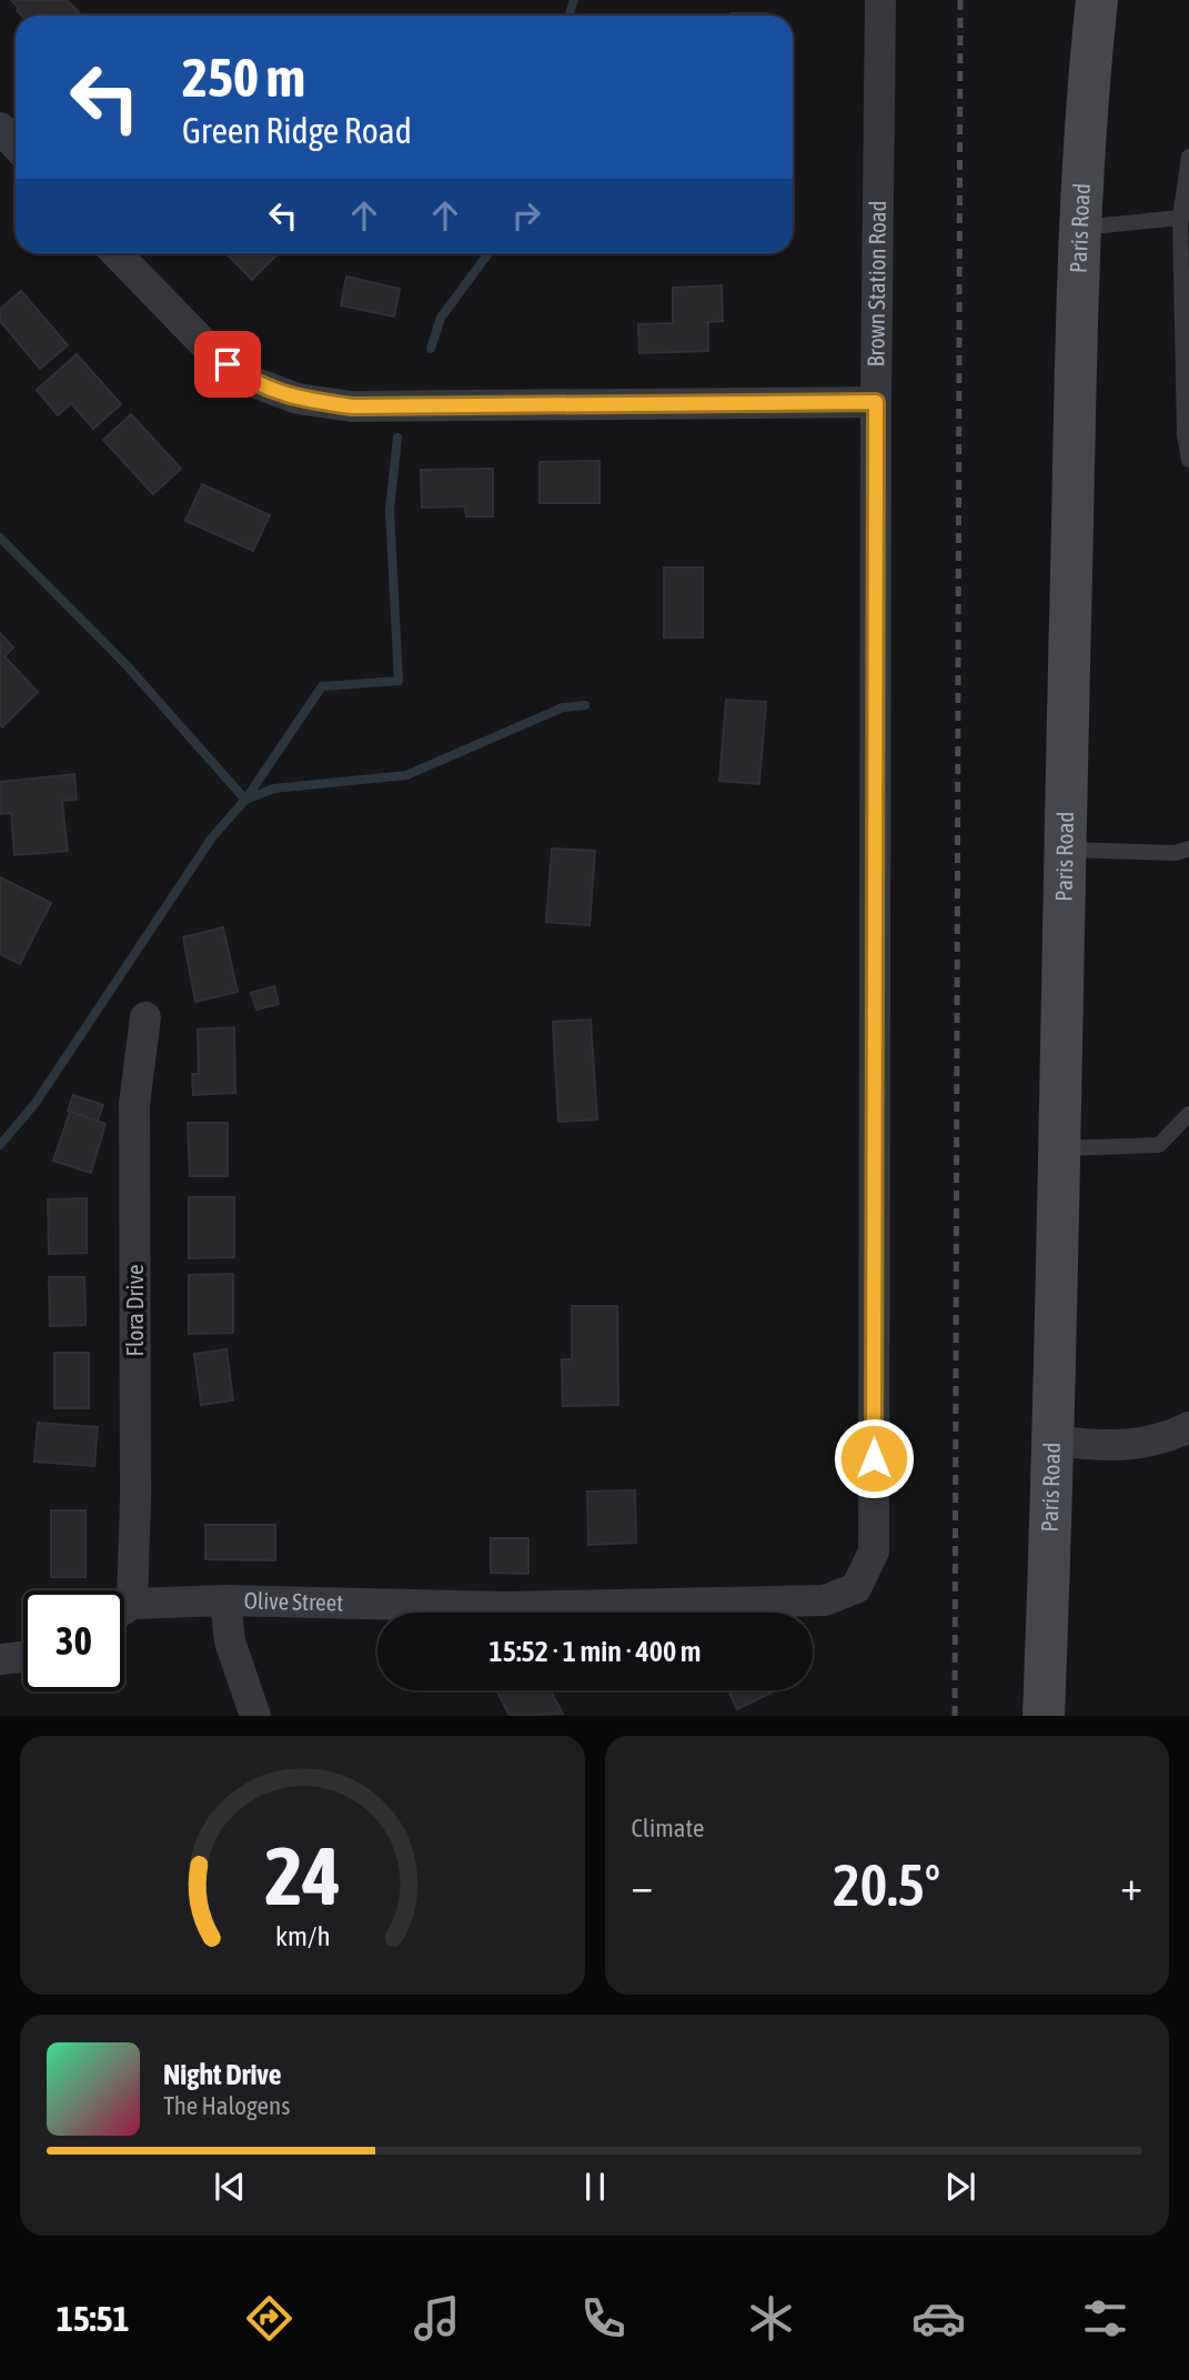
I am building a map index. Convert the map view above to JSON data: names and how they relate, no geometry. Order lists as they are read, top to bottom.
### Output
{
  "streets": {
    "main road": ["Paris Road"],
    "street": ["Brown Station Road", "Flora Drive", "Olive Street"]
  },
  "crossings": [
    ["Brown Station Road", "Olive Street"]
  ],
  "page": {
    "turn": ["250 m", "Green Ridge Road"],
    "limit": "30",
    "trip": "15:52 · 1 min · 400 m",
    "tile": "Climate",
    "heat": ["−", "20.5°", "+"],
    "song": ["Night Drive", "The Halogens"],
    "tabs": "15:51",
    "gauge": ["24", "km/h"]
  }
}
